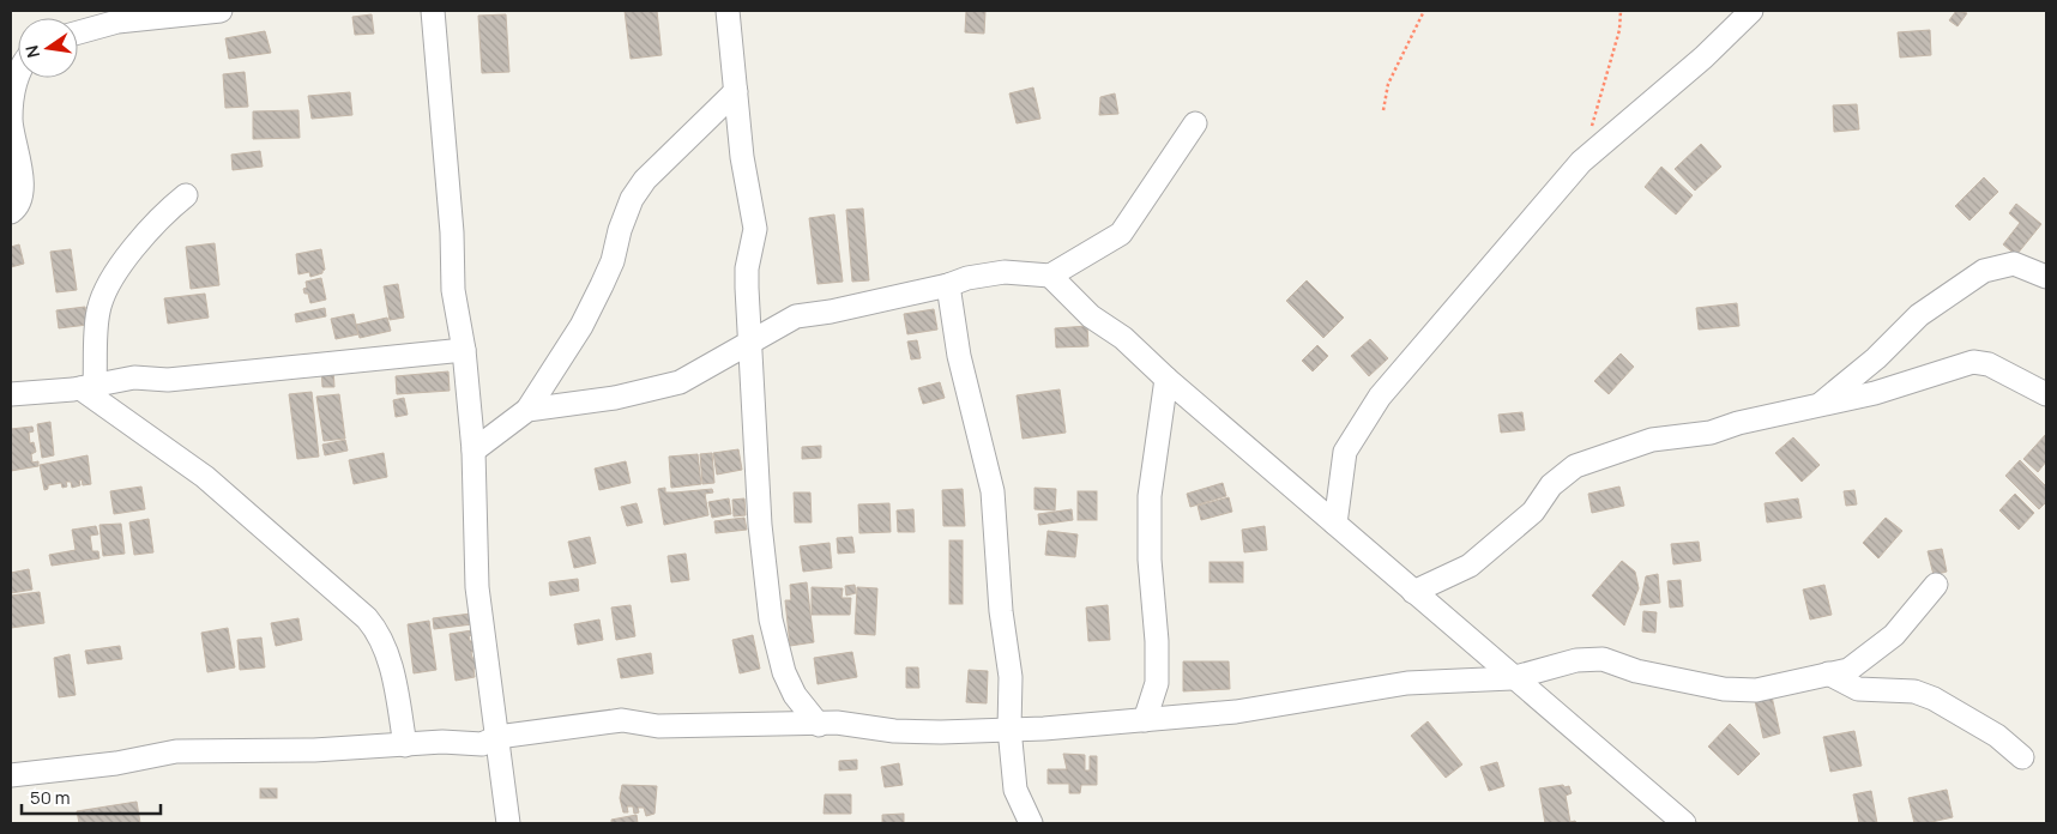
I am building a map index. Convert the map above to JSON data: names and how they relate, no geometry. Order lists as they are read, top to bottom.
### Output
{
  "scale_bar": "50 m",
  "north": "left"
}
